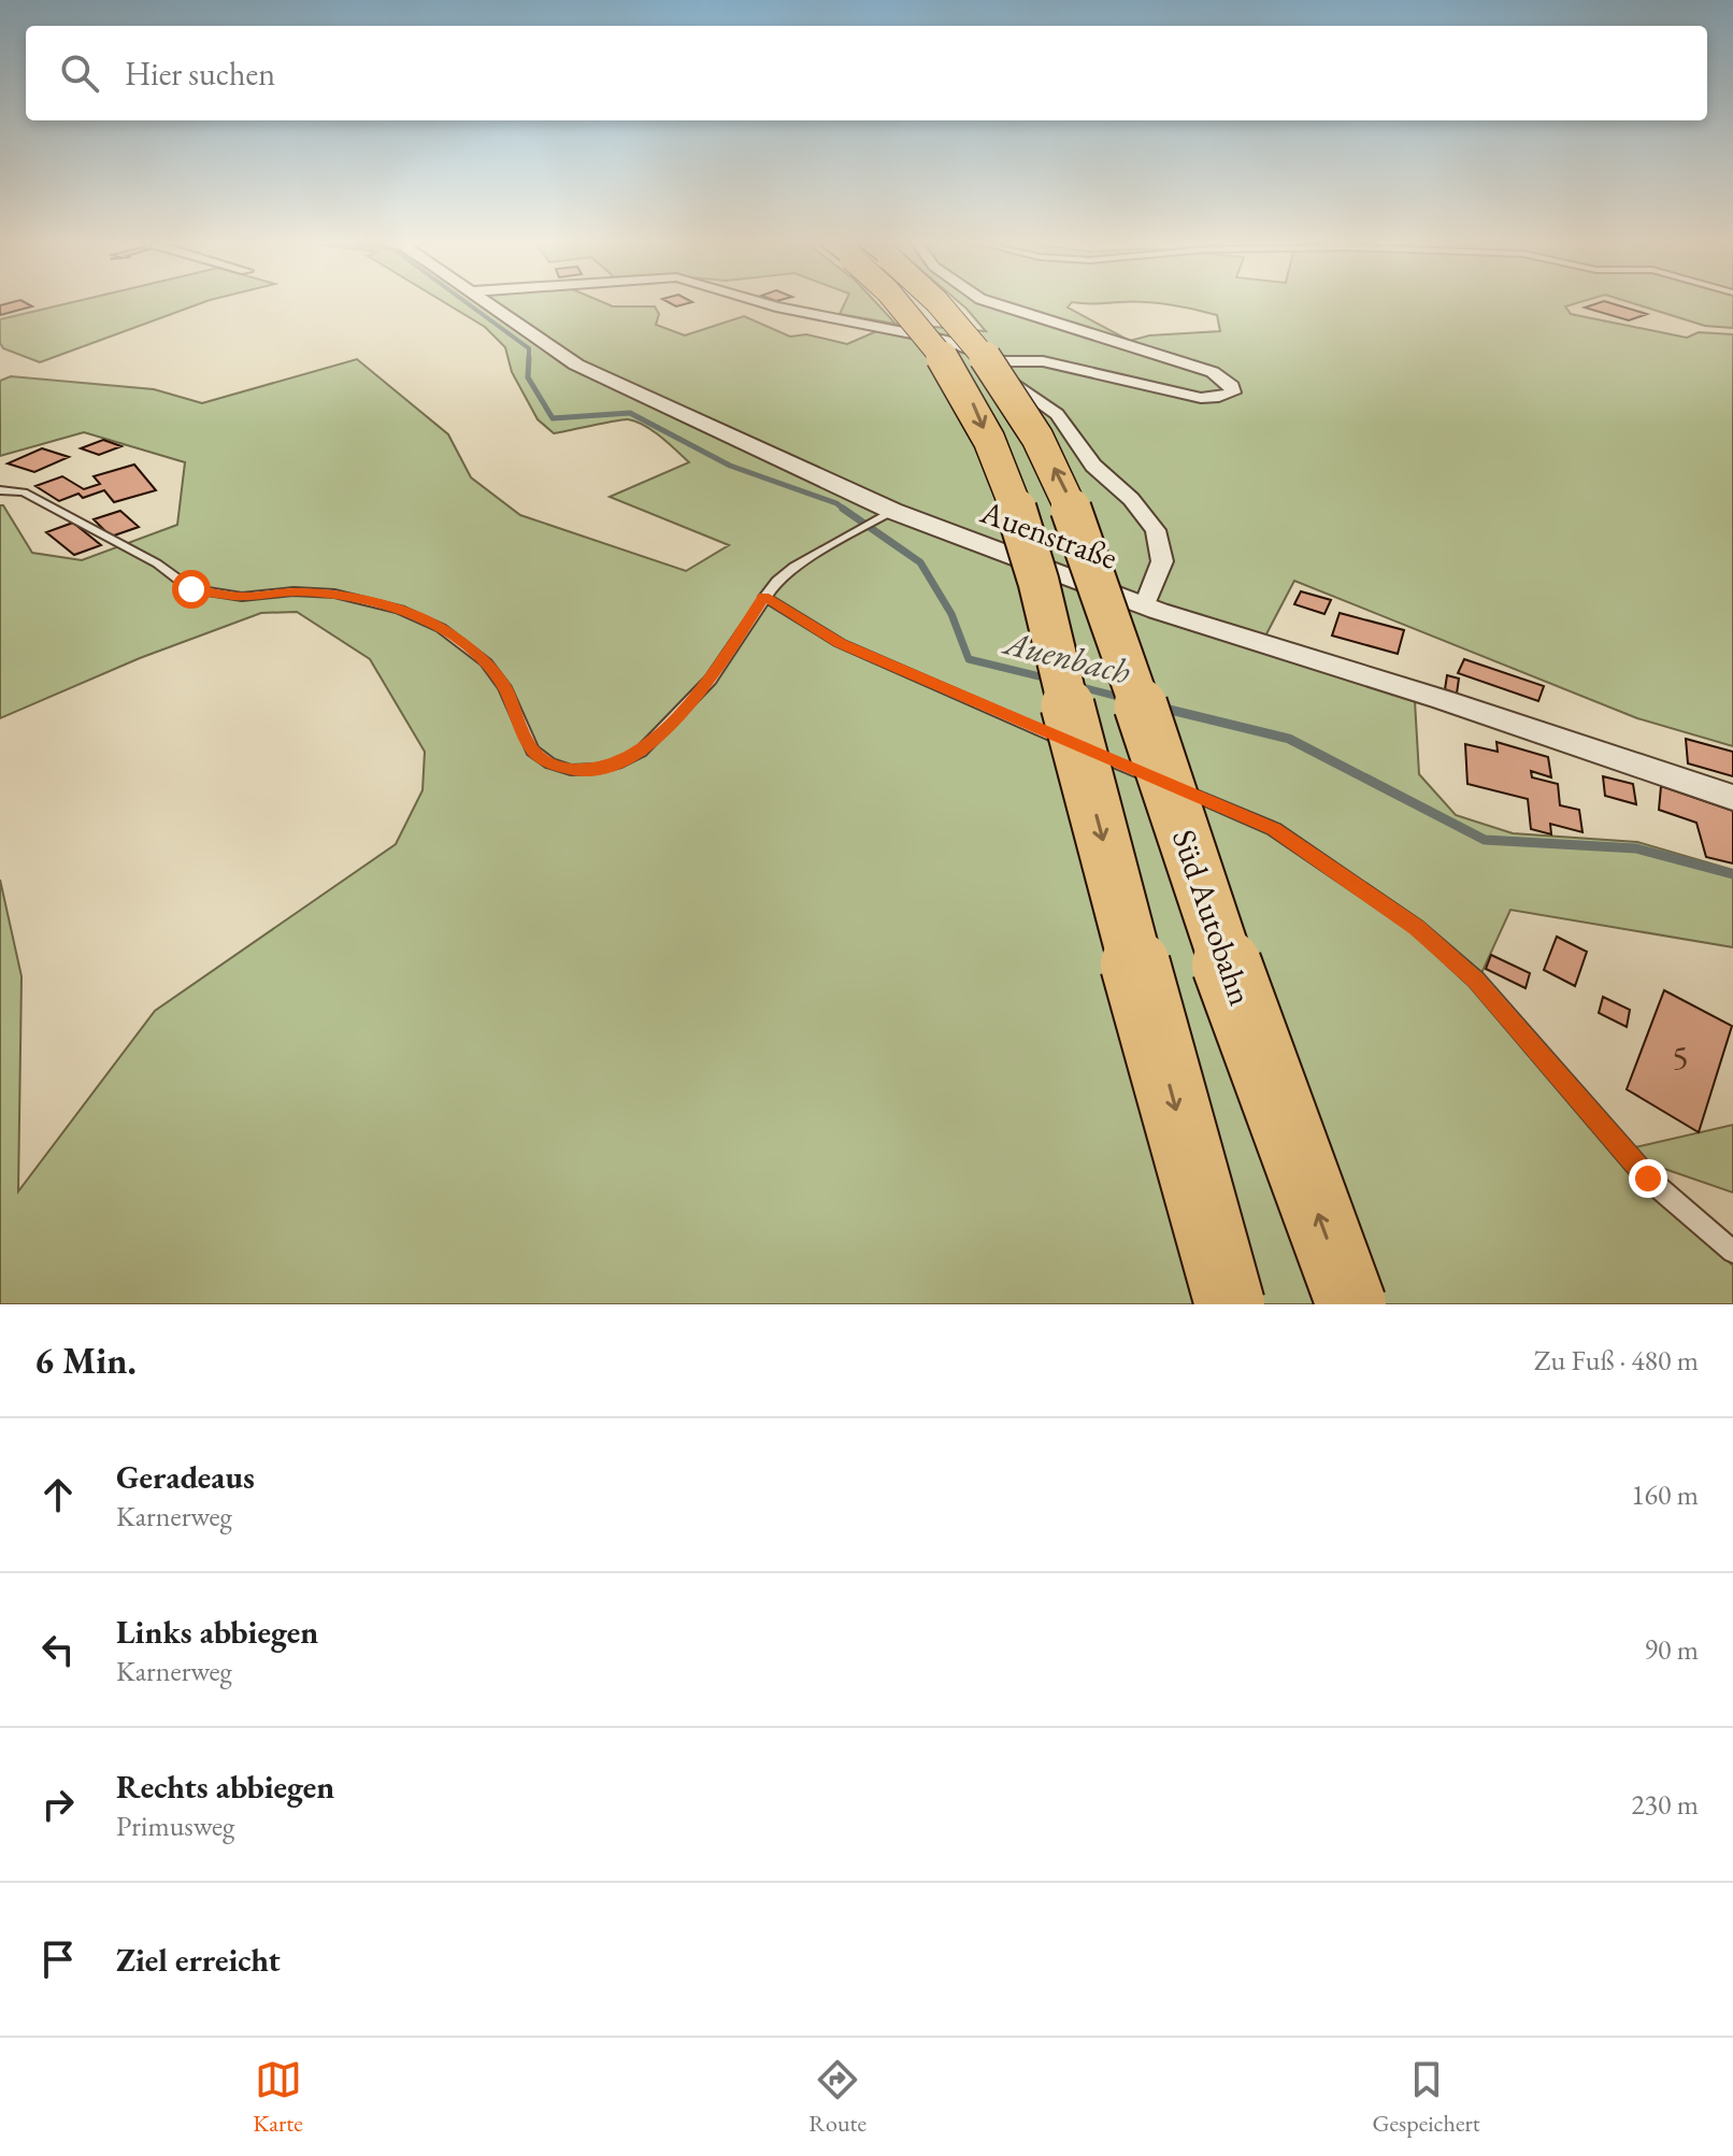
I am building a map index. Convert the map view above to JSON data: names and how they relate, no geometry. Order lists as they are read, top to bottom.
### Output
{
  "streets": {
    "highway": ["Süd Autobahn"],
    "street": ["Auenstraße"]
  },
  "water": ["Auenbach"],
  "house_numbers": ["5"],
  "page": {
    "search": "Hier suchen",
    "heading": ["6 Min.", "Zu Fuß · 480 m"],
    "list": [
      ["Geradeaus", "Karnerweg", "160 m"],
      ["Links abbiegen", "Karnerweg", "90 m"],
      ["Rechts abbiegen", "Primusweg", "230 m"],
      "Ziel erreicht"
    ],
    "nav": ["Karte", "Route", "Gespeichert"]
  }
}
